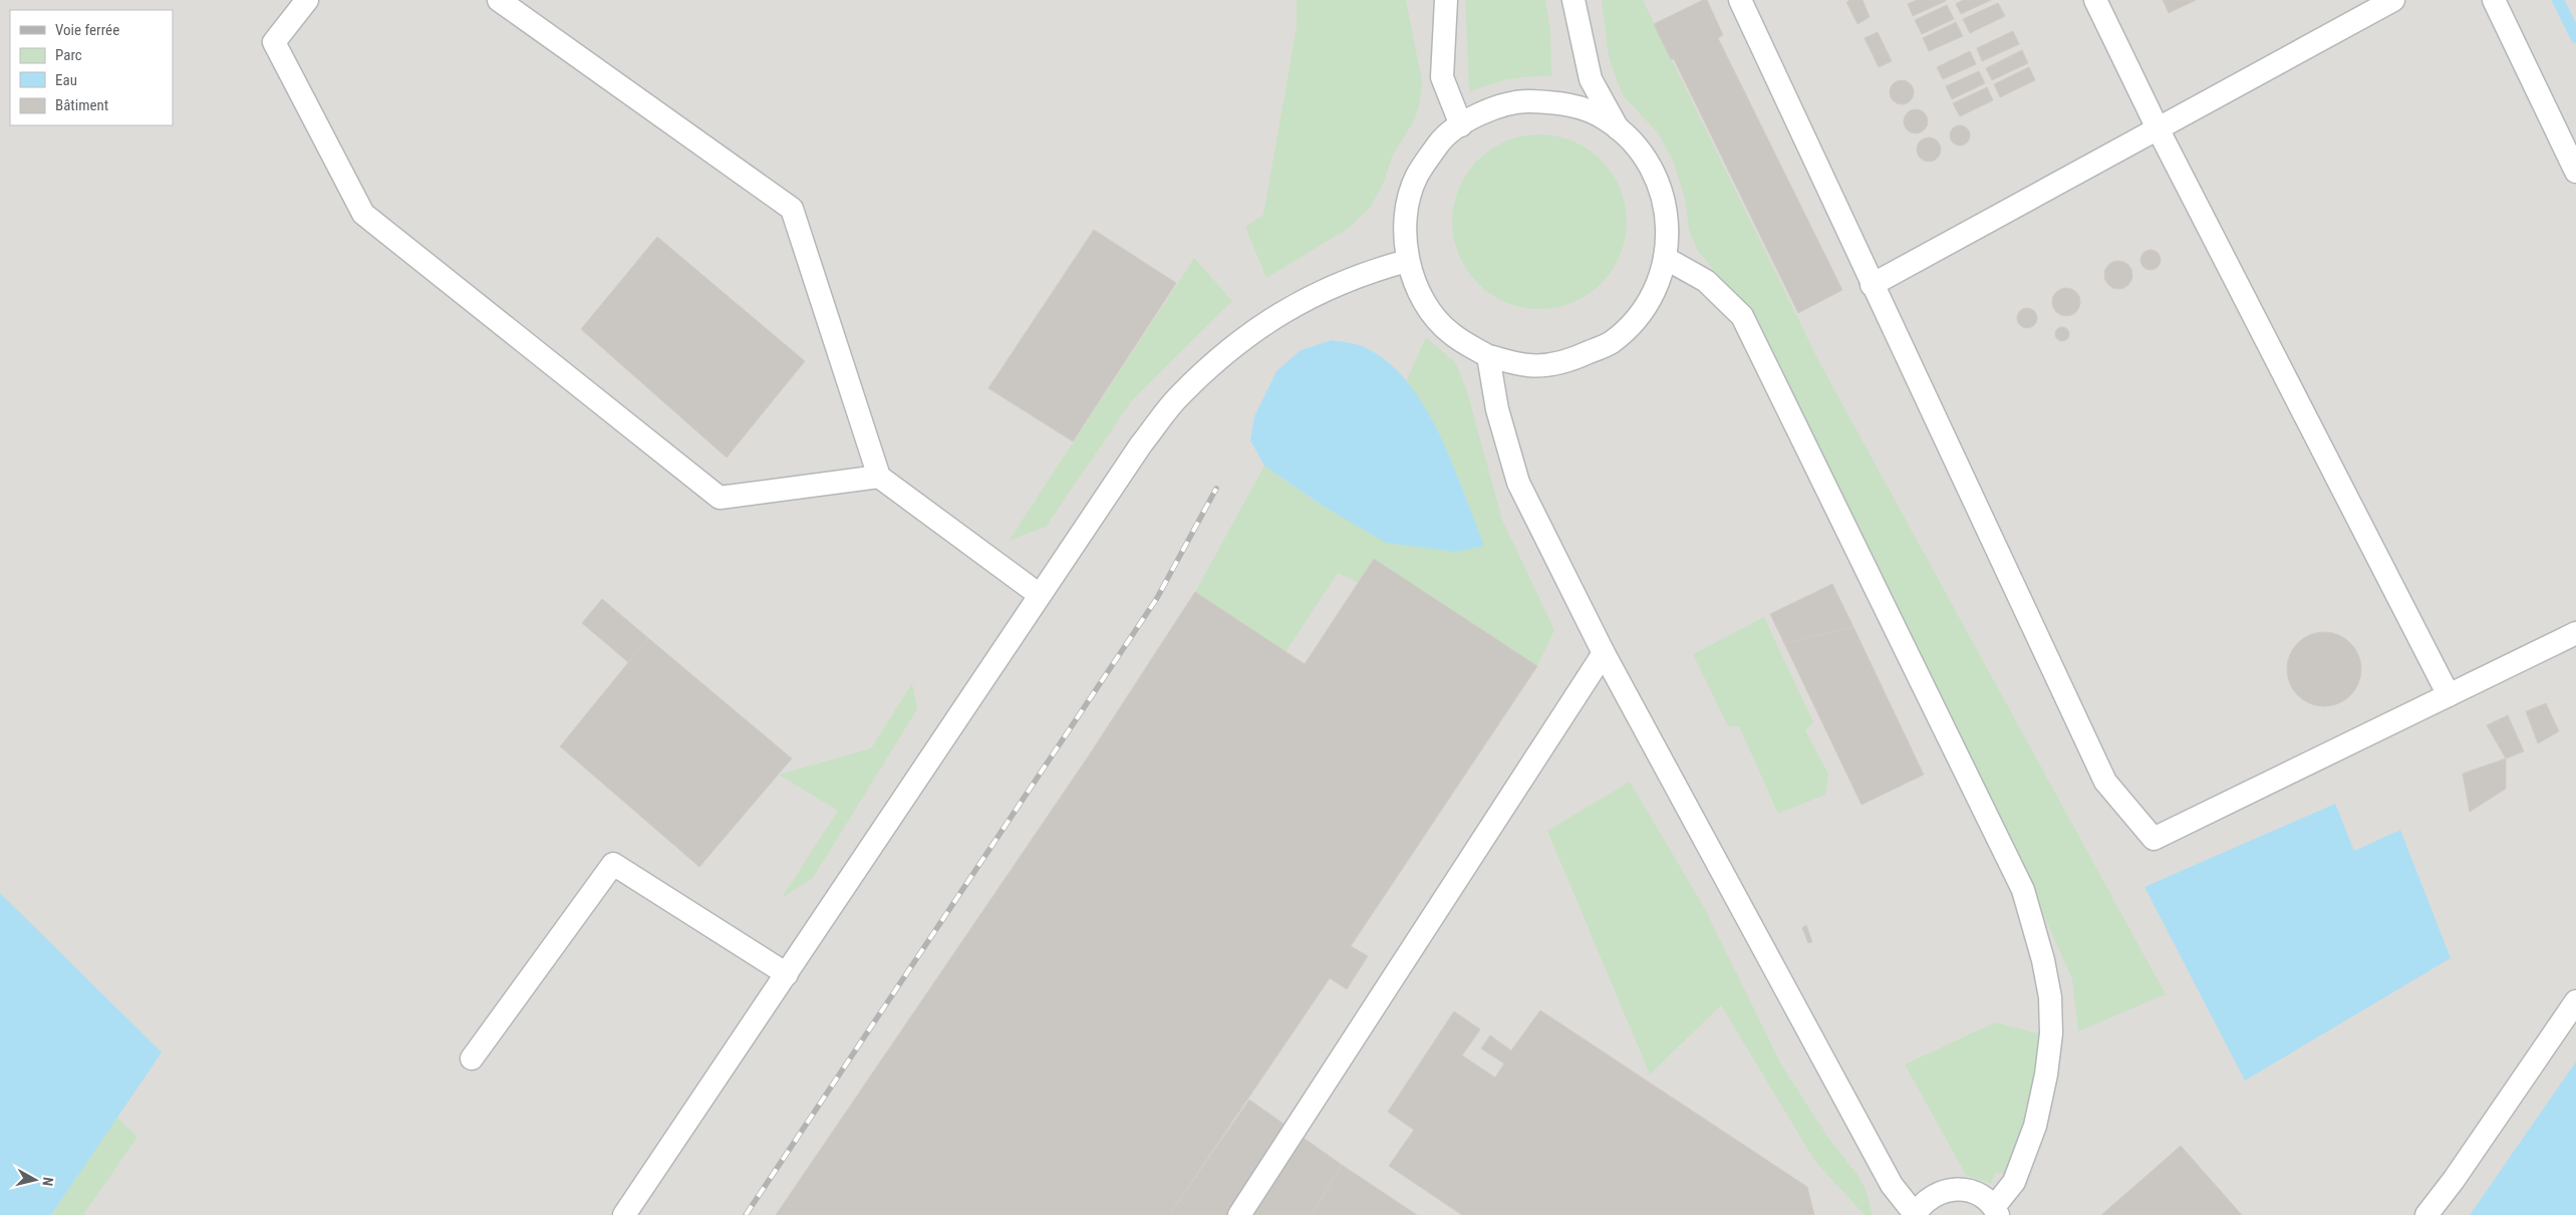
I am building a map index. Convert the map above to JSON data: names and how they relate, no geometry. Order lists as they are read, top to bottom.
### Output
{
  "legend": [
    "Voie ferrée",
    "Parc",
    "Eau",
    "Bâtiment"
  ],
  "north": "right"
}
